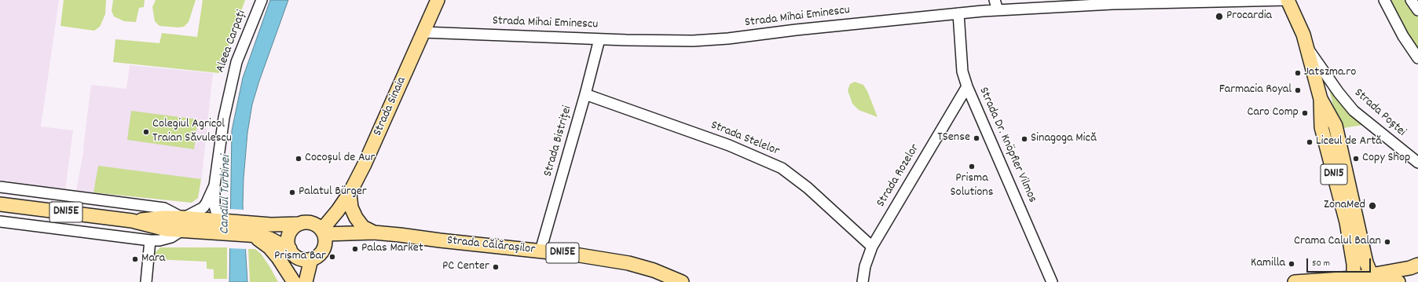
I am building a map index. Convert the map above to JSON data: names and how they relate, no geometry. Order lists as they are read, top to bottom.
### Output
{
  "streets": {
    "main road": [
      "Strada Sinaia",
      "DN15",
      "DN15E",
      "Strada Călărașilor"
    ],
    "street": [
      "Strada Mihai Eminescu",
      "Aleea Carpați",
      "Strada Poștei",
      "Strada Stelelor",
      "Strada Bistriței",
      "Strada Dr. Knöpfler Vilmos",
      "Strada Rozelor"
    ]
  },
  "crossings": [
    ["Strada Mihai Eminescu", "Strada Sinaia"],
    ["Strada Mihai Eminescu", "Strada Bistriței"],
    ["Strada Mihai Eminescu", "Strada Dr. Knöpfler Vilmos"],
    ["Strada Mihai Eminescu", "DN15"],
    ["Aleea Carpați", "DN15E"],
    ["Strada Sinaia", "DN15E"],
    ["Strada Sinaia", "Strada Călărașilor"],
    ["Strada Poștei", "DN15"],
    ["Strada Stelelor", "Strada Bistriței"],
    ["Strada Stelelor", "Strada Rozelor"],
    ["Strada Bistriței", "Strada Călărașilor"],
    ["Strada Dr. Knöpfler Vilmos", "Strada Rozelor"],
    ["DN15E", "Strada Călărașilor"]
  ],
  "water": ["Canalul Turbinei"],
  "places": [
    "Procardia",
    "Jatszma.ro",
    "Farmacia Royal",
    "Caro Comp",
    "Colegiul Agricol Traian Săvulescu",
    "TSense",
    "Sinagoga Mică",
    "Liceul de Artă",
    "Cocoșul de Aur",
    "Copy Shop",
    "Prisma Solutions",
    "Palatul Bürger",
    "ZonaMed",
    "Crama Calul Balan",
    "Palas Market",
    "Prisma Bar",
    "Mara",
    "Kamilla",
    "PC Center"
  ],
  "scale_bar": "50 m"
}
